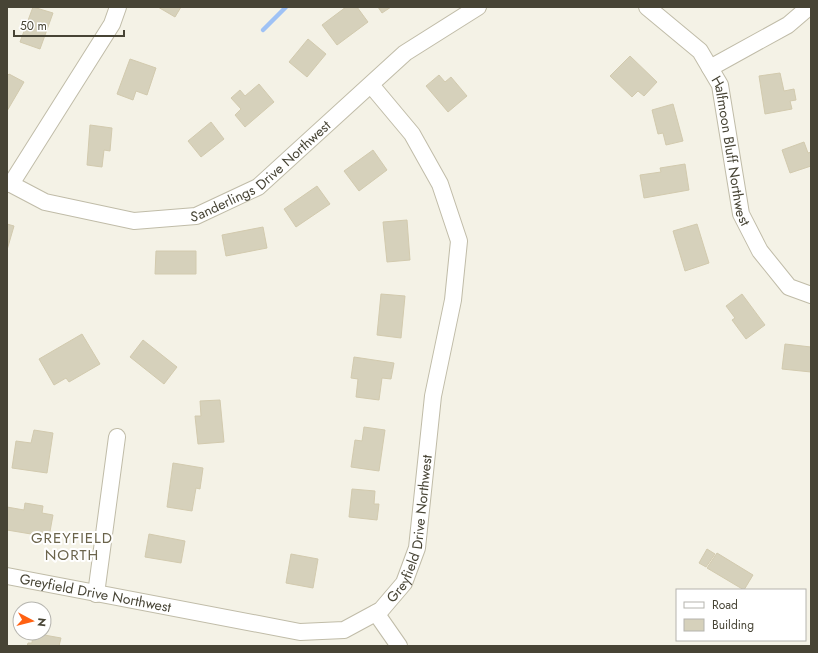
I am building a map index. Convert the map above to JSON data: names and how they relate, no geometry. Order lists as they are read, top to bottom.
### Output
{
  "streets": {
    "street": ["Halfmoon Bluff Northwest", "Sanderlings Drive Northwest", "Greyfield Drive Northwest"]
  },
  "crossings": [
    ["Sanderlings Drive Northwest", "Greyfield Drive Northwest"]
  ],
  "districts": ["GREYFIELD NORTH"],
  "legend": ["Road", "Building"],
  "scale_bar": "50 m",
  "north": "right"
}
